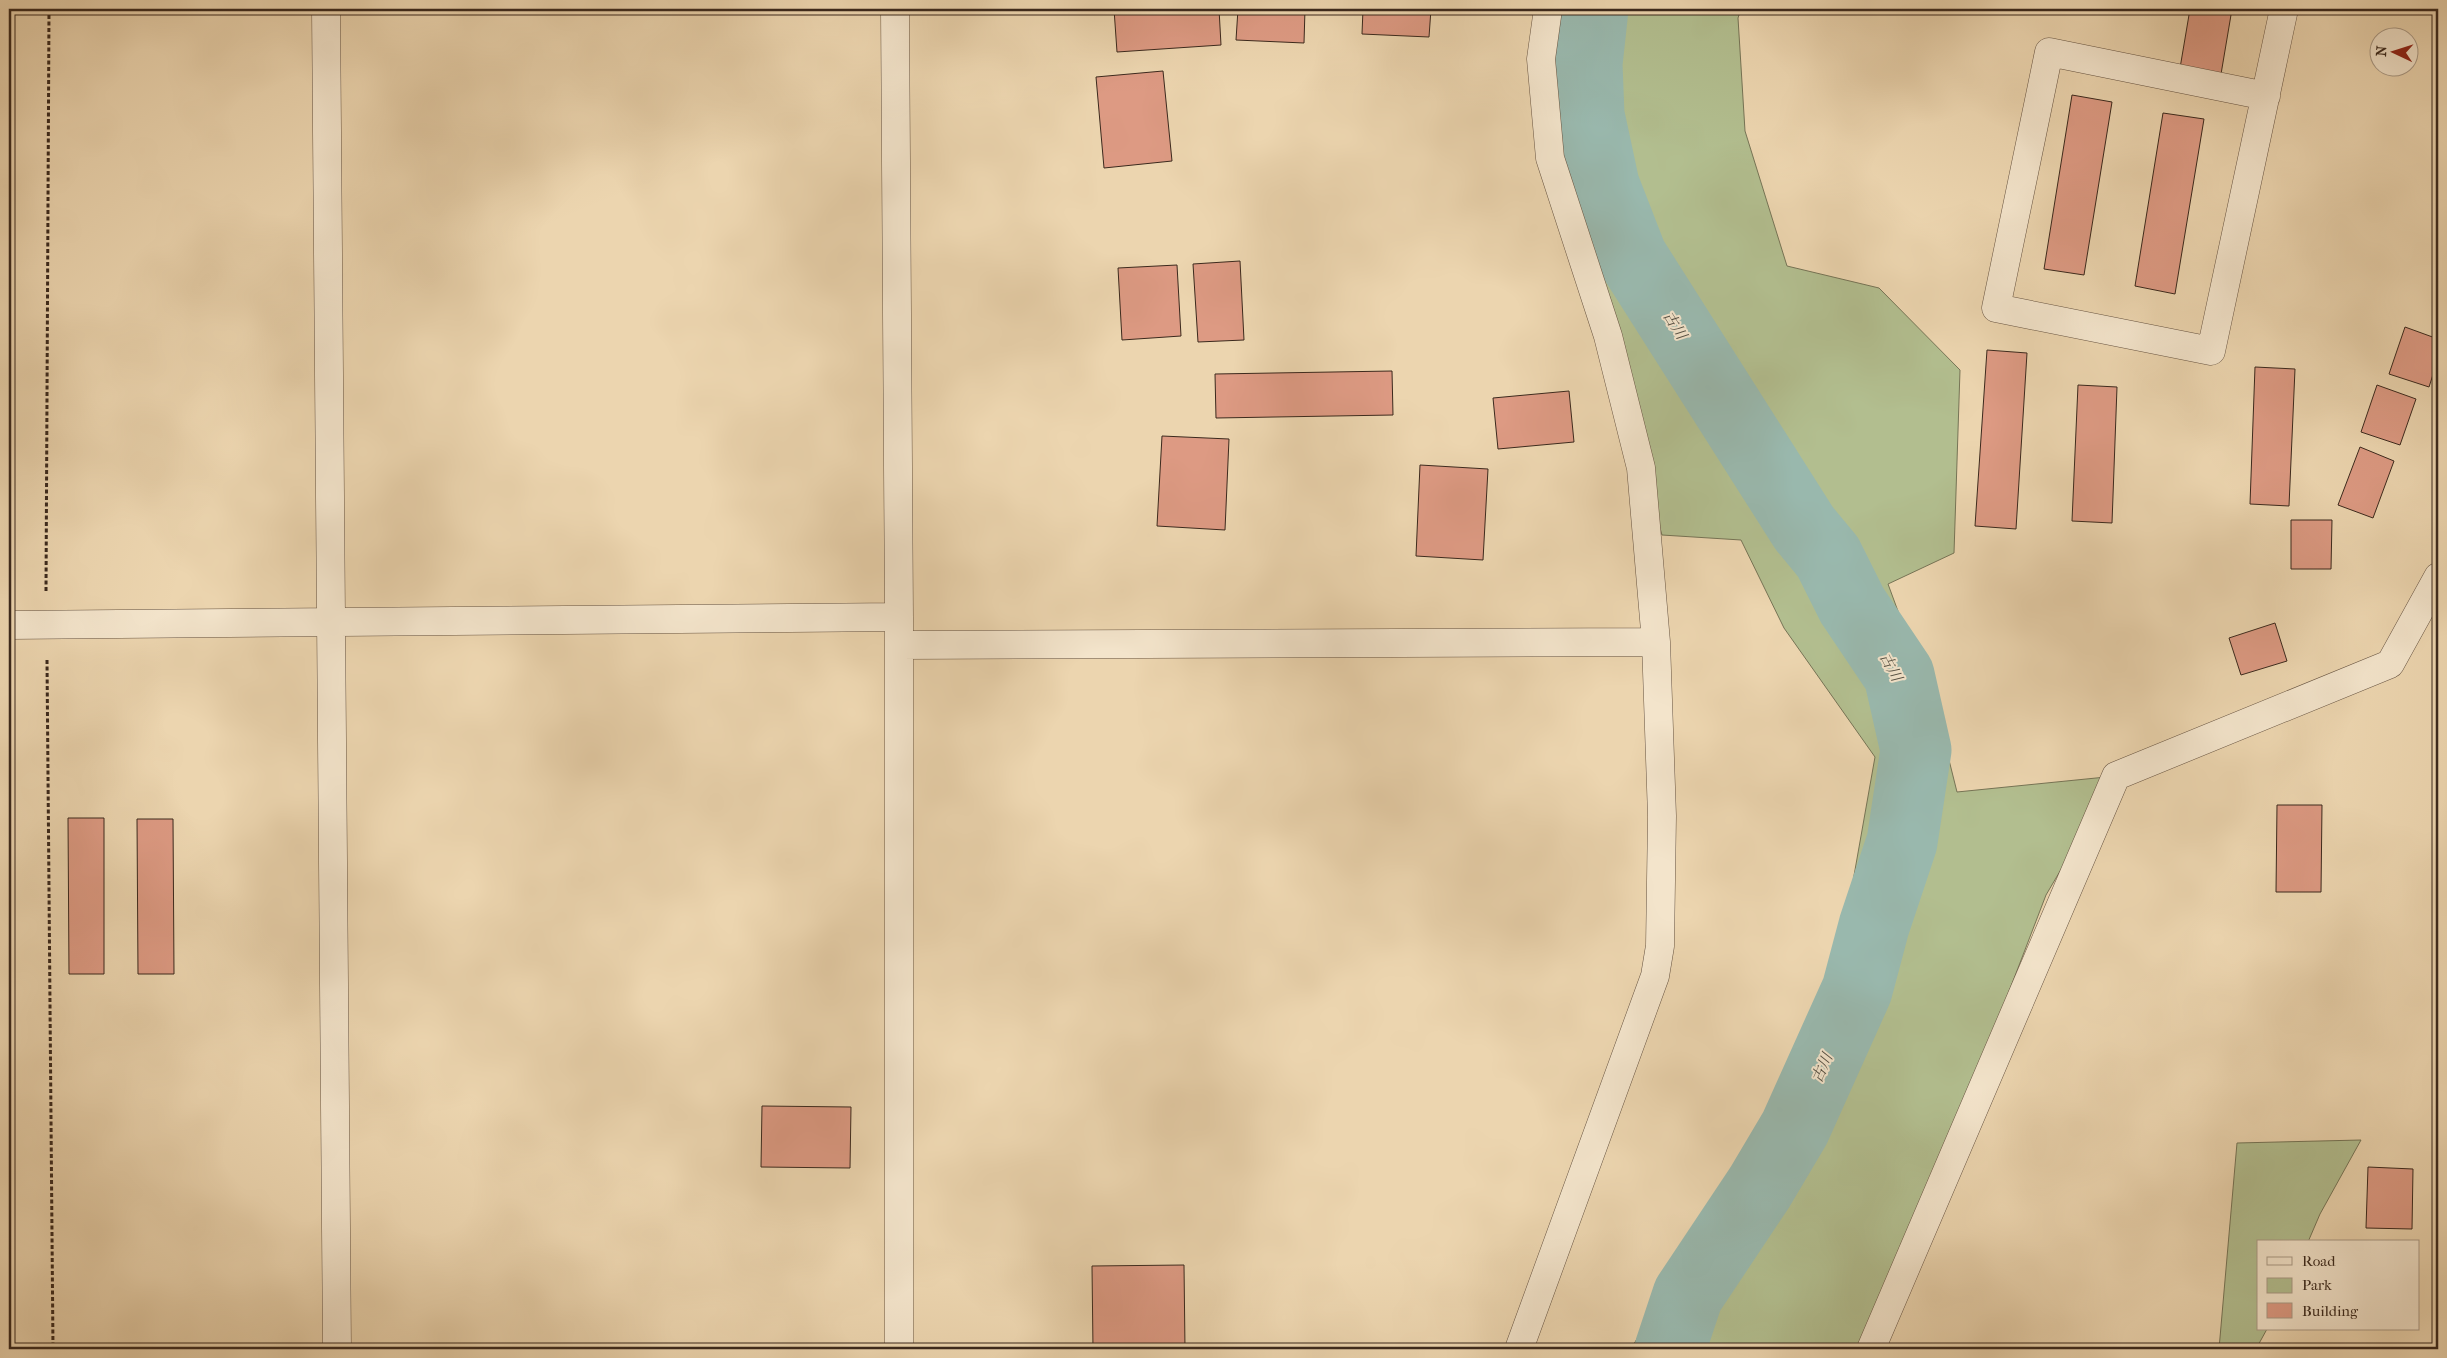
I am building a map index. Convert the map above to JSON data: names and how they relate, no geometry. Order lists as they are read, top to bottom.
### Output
{
  "water": ["古川"],
  "legend": ["Road", "Park", "Building"],
  "north": "left"
}
